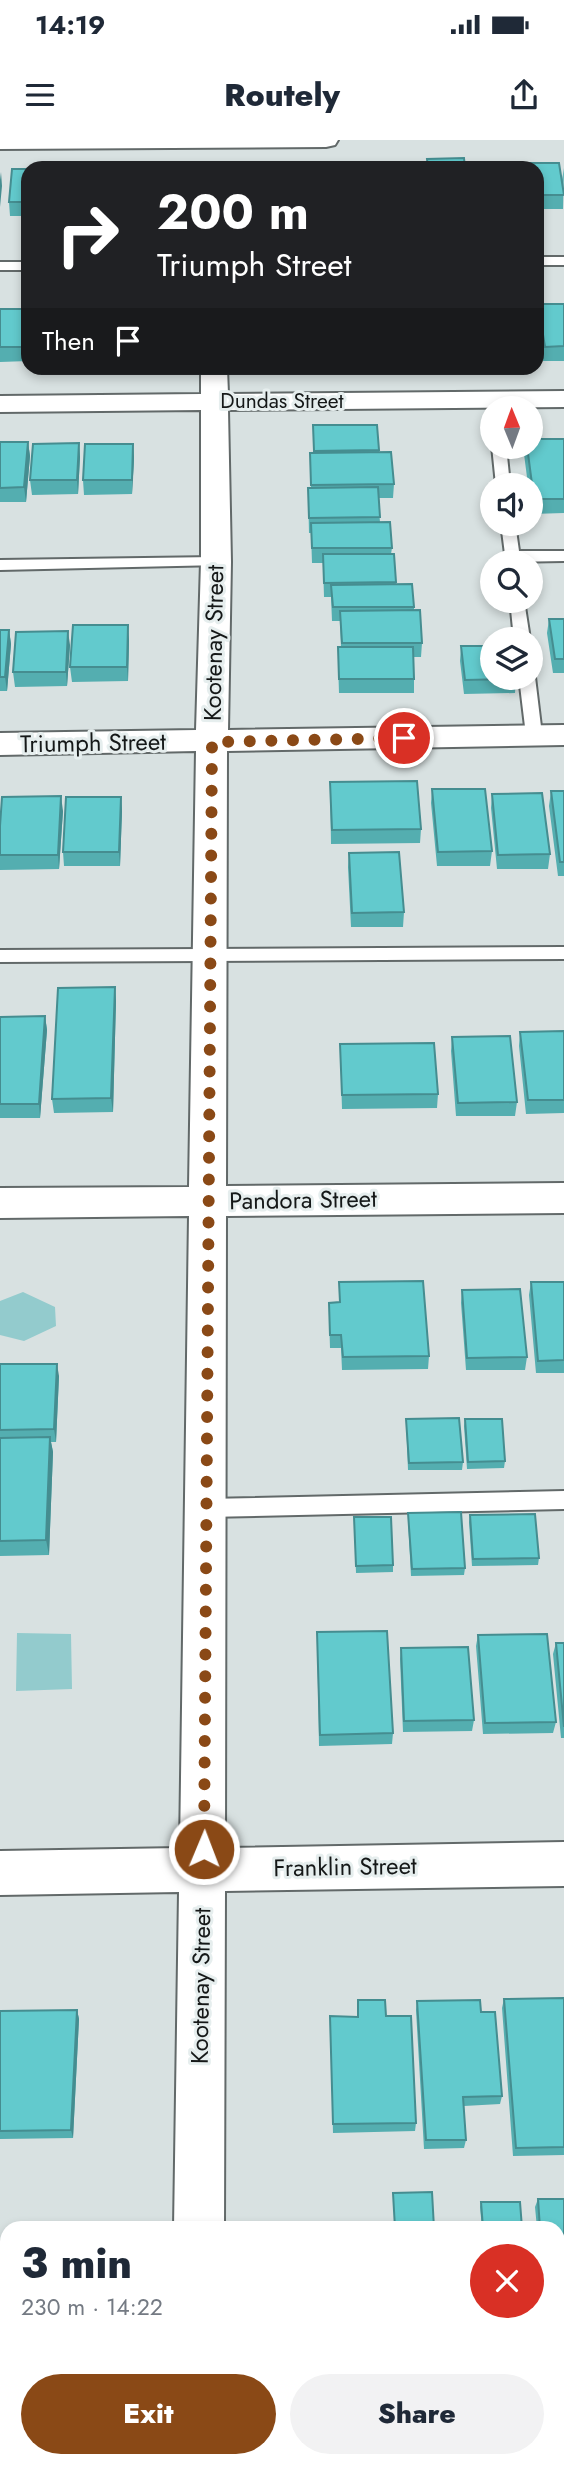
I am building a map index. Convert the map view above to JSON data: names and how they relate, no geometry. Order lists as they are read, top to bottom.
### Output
{
  "streets": {
    "street": [
      "Dundas Street",
      "Kootenay Street",
      "Triumph Street",
      "Pandora Street",
      "Franklin Street"
    ]
  },
  "crossings": [
    ["Dundas Street", "Kootenay Street"],
    ["Kootenay Street", "Triumph Street"],
    ["Kootenay Street", "Pandora Street"],
    ["Kootenay Street", "Franklin Street"]
  ],
  "north": "top",
  "page": {
    "status": "14:19",
    "header": "Routely",
    "turn": ["200 m", "Triumph Street"],
    "then": "Then",
    "heading": ["3 min", "230 m · 14:22"],
    "buttons": ["Exit", "Share"]
  }
}
